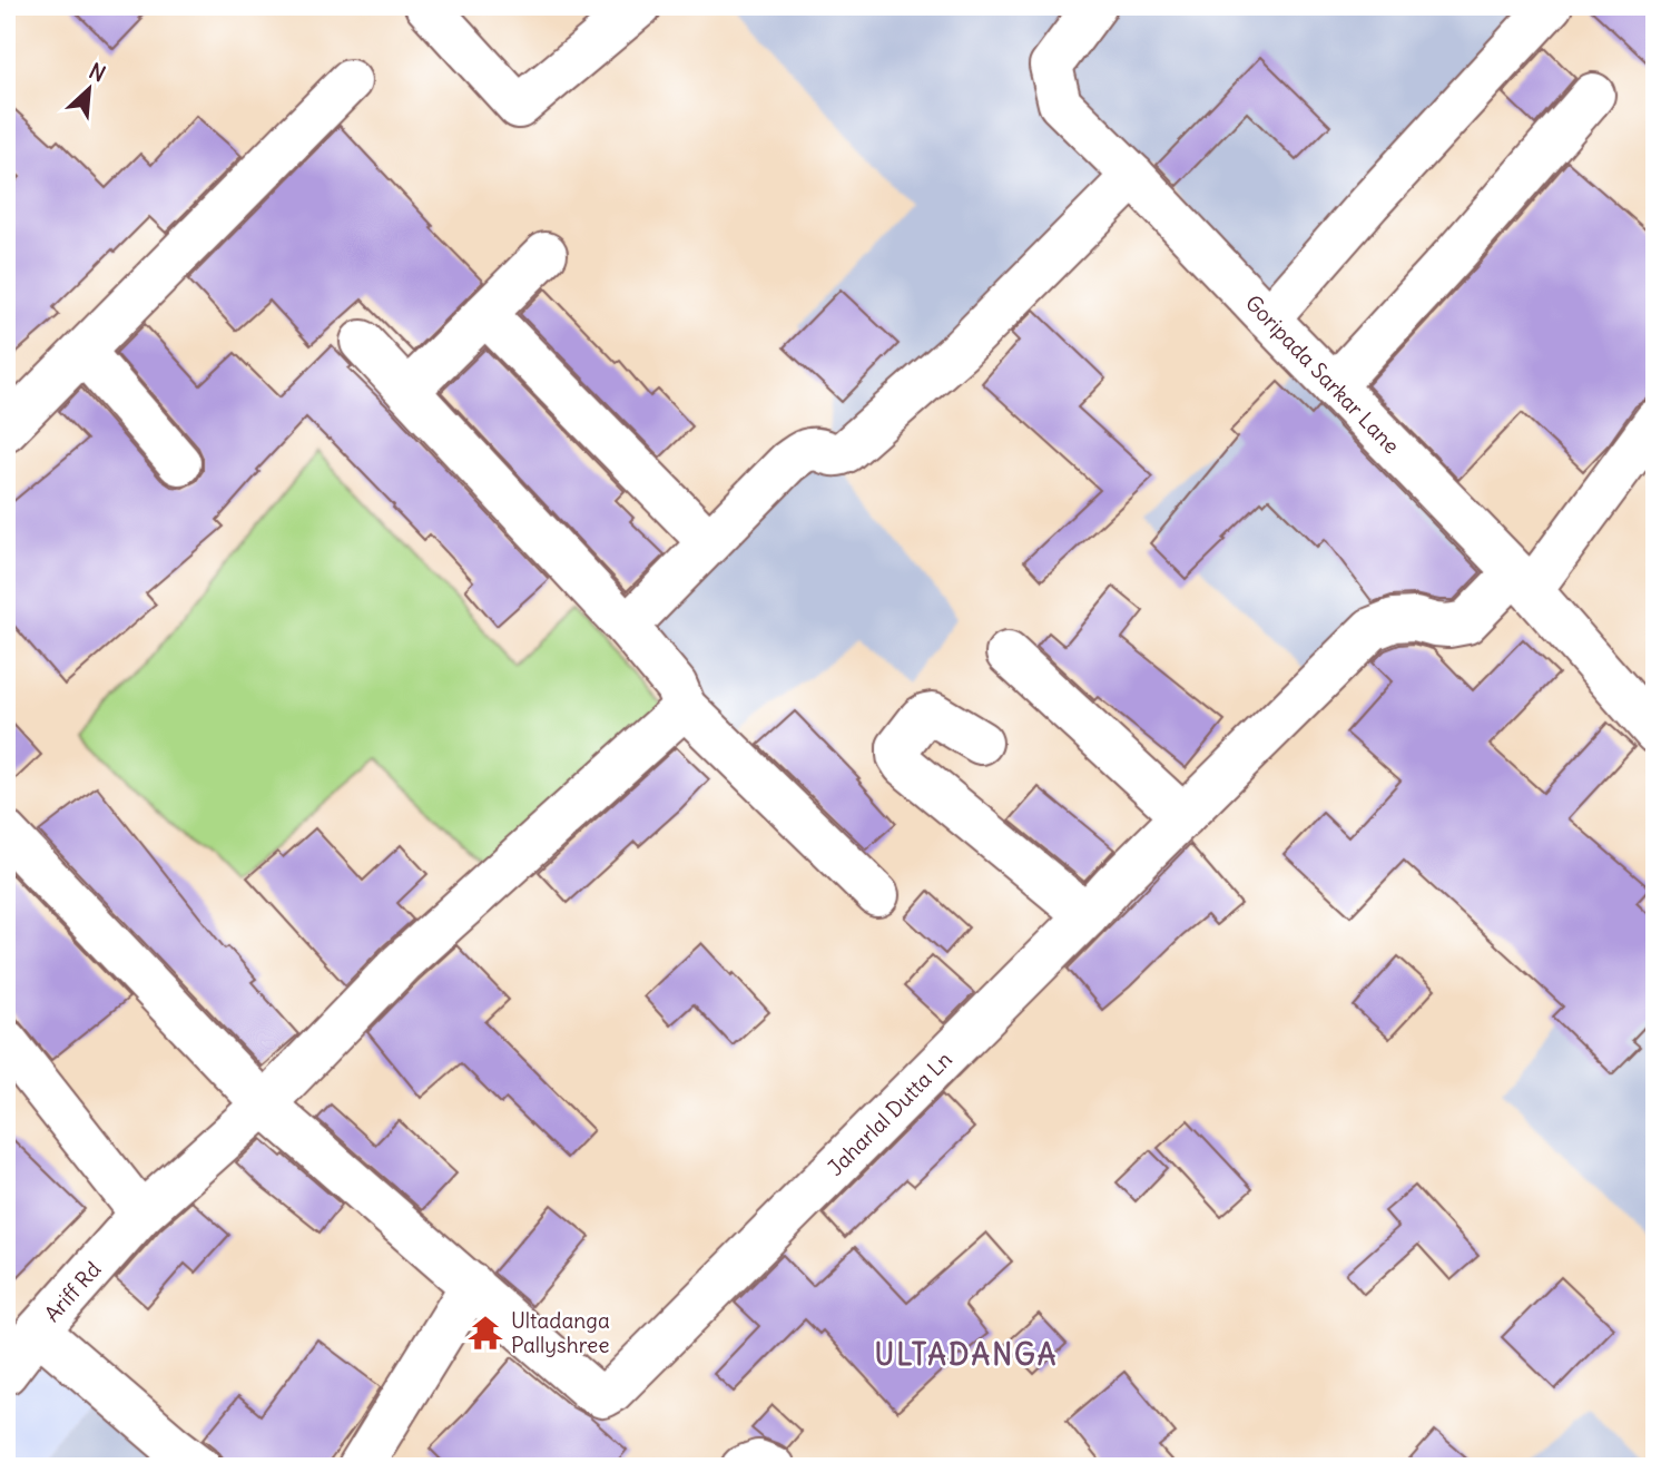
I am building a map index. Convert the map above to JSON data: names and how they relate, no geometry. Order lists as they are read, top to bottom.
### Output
{
  "streets": {
    "street": ["Goripada Sarkar Lane", "Jaharlal Dutta Ln", "Ariff Rd"]
  },
  "crossings": [
    ["Goripada Sarkar Lane", "Jaharlal Dutta Ln"],
    ["Jaharlal Dutta Ln", "Ariff Rd"]
  ],
  "districts": ["ULTADANGA"],
  "places": {
    "temple": ["Ultadanga Pallyshree"]
  },
  "north": "top right"
}
